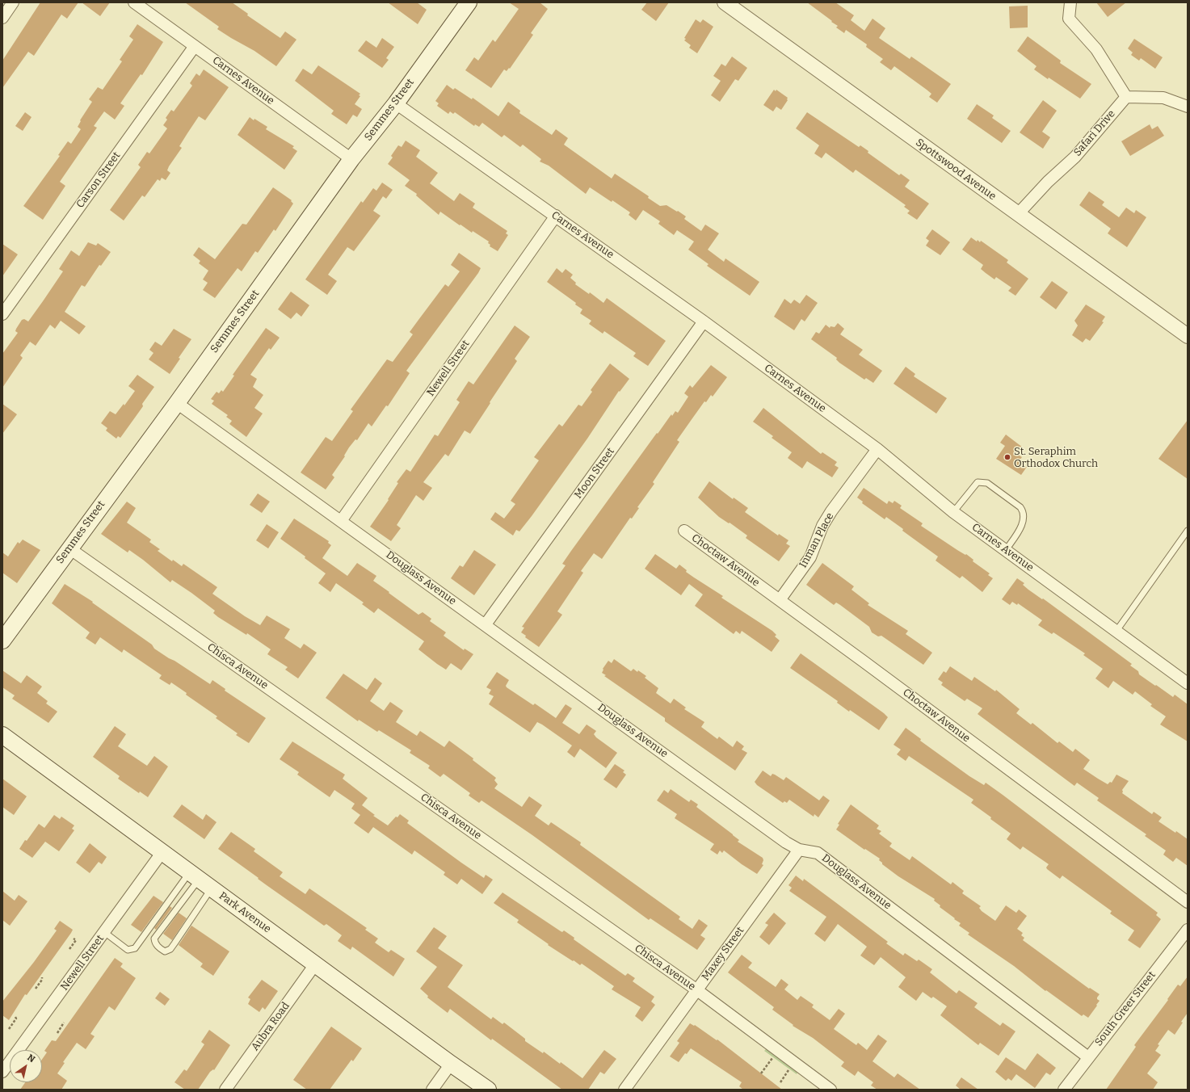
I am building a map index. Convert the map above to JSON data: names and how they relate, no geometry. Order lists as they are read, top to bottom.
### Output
{
  "streets": {
    "main road": ["Semmes Street", "Park Avenue"],
    "street": [
      "Carnes Avenue",
      "Safari Drive",
      "Spottswood Avenue",
      "Carson Street",
      "Newell Street",
      "Moon Street",
      "Inman Place",
      "Choctaw Avenue",
      "Douglass Avenue",
      "Chisca Avenue",
      "Maxey Street",
      "South Greer Street",
      "Aubra Road"
    ]
  },
  "crossings": [
    ["Carnes Avenue", "Semmes Street"],
    ["Carnes Avenue", "Carson Street"],
    ["Carnes Avenue", "Newell Street"],
    ["Carnes Avenue", "Moon Street"],
    ["Carnes Avenue", "Inman Place"],
    ["Semmes Street", "Douglass Avenue"],
    ["Semmes Street", "Chisca Avenue"],
    ["Safari Drive", "Spottswood Avenue"],
    ["Newell Street", "Douglass Avenue"],
    ["Newell Street", "Park Avenue"],
    ["Moon Street", "Douglass Avenue"],
    ["Inman Place", "Choctaw Avenue"],
    ["Douglass Avenue", "Maxey Street"],
    ["Douglass Avenue", "South Greer Street"],
    ["Chisca Avenue", "Maxey Street"],
    ["Park Avenue", "Aubra Road"]
  ],
  "places": ["St. Seraphim Orthodox Church"],
  "north": "top right"
}
